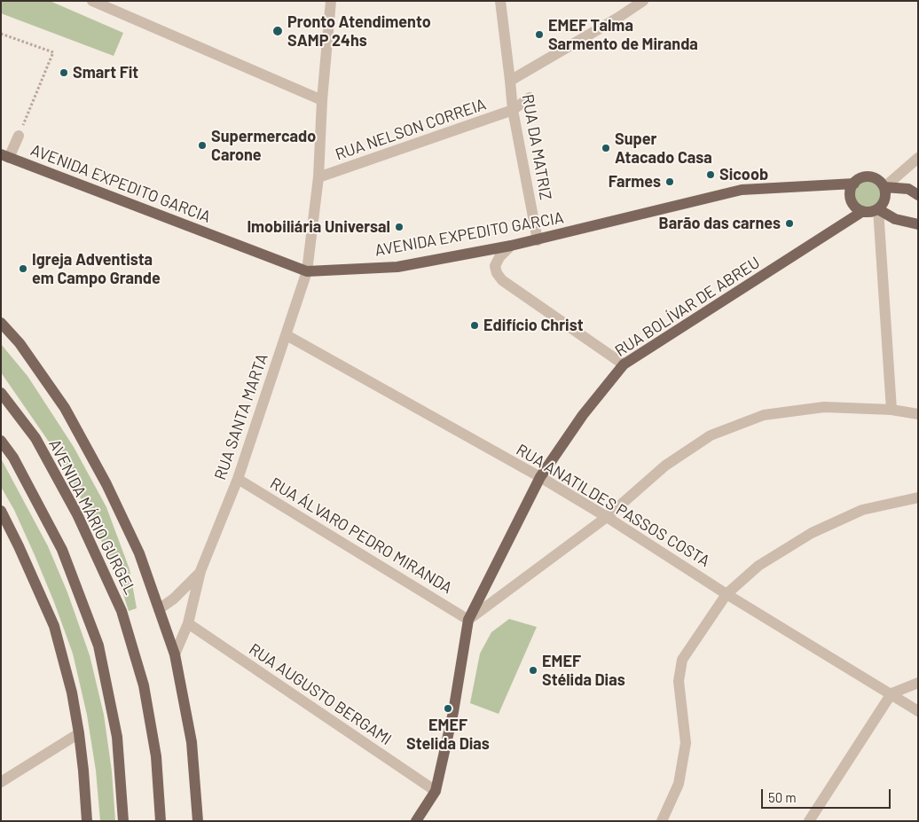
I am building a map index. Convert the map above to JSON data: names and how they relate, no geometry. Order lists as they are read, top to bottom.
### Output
{
  "streets": {
    "main road": ["AVENIDA EXPEDITO GARCIA", "RUA BOLÍVAR DE ABREU", "AVENIDA MÁRIO GURGEL"],
    "street": [
      "RUA NELSON CORREIA",
      "RUA DA MATRIZ",
      "RUA SANTA MARTA",
      "RUA ANATILDES PASSOS COSTA",
      "RUA ÁLVARO PEDRO MIRANDA",
      "RUA AUGUSTO BERGAMI"
    ]
  },
  "crossings": [
    ["RUA NELSON CORREIA", "RUA DA MATRIZ"],
    ["RUA NELSON CORREIA", "RUA SANTA MARTA"],
    ["RUA DA MATRIZ", "AVENIDA EXPEDITO GARCIA"],
    ["AVENIDA EXPEDITO GARCIA", "RUA BOLÍVAR DE ABREU"],
    ["AVENIDA EXPEDITO GARCIA", "RUA SANTA MARTA"],
    ["RUA BOLÍVAR DE ABREU", "RUA ANATILDES PASSOS COSTA"],
    ["RUA BOLÍVAR DE ABREU", "RUA ÁLVARO PEDRO MIRANDA"],
    ["RUA BOLÍVAR DE ABREU", "RUA AUGUSTO BERGAMI"],
    ["RUA SANTA MARTA", "RUA ANATILDES PASSOS COSTA"],
    ["RUA SANTA MARTA", "AVENIDA MÁRIO GURGEL"],
    ["RUA SANTA MARTA", "RUA ÁLVARO PEDRO MIRANDA"],
    ["RUA SANTA MARTA", "RUA AUGUSTO BERGAMI"]
  ],
  "places": [
    "Pronto Atendimento SAMP 24hs",
    "EMEF Talma Sarmento de Miranda",
    "Smart Fit",
    "Supermercado Carone",
    "Super Atacado Casa",
    "Sicoob",
    "Farmes",
    "Barão das carnes",
    "Imobiliária Universal",
    "Igreja Adventista em Campo Grande",
    "Edifício Christ",
    "EMEF Stélida Dias",
    "EMEF Stelida Dias"
  ],
  "scale_bar": "50 m"
}
